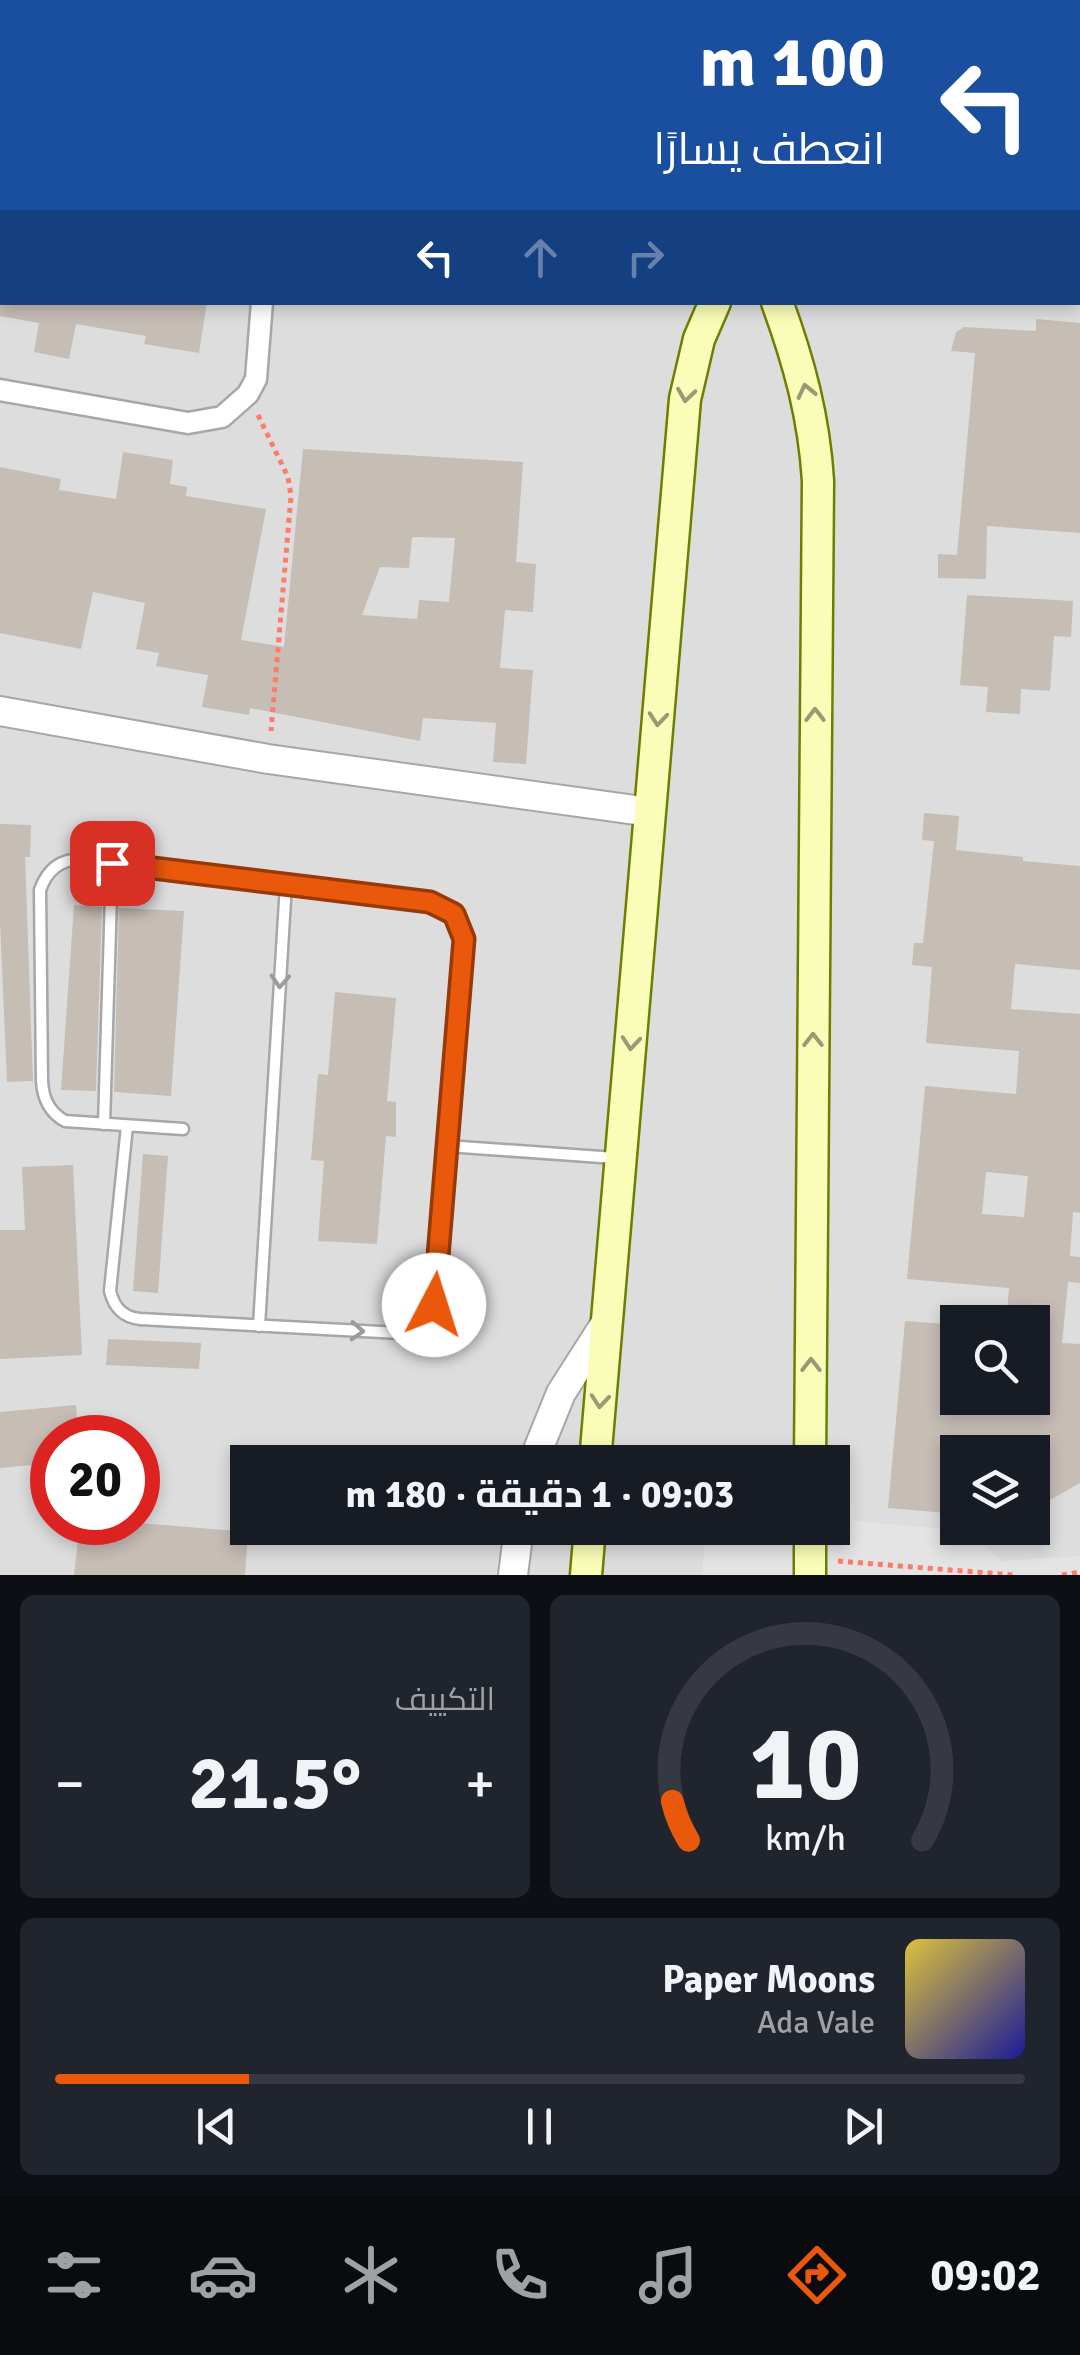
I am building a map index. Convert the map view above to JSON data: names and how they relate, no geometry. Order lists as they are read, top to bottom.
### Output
{
  "page": {
    "turn": ["100 m", "انعطف يسارًا"],
    "limit": "20",
    "trip": "09:03 · 1 دقيقة · 180 m",
    "tile": "التكييف",
    "heat": ["−", "21.5°", "+"],
    "song": ["Paper Moons", "Ada Vale"],
    "tabs": "09:02",
    "gauge": ["10", "km/h"]
  }
}
